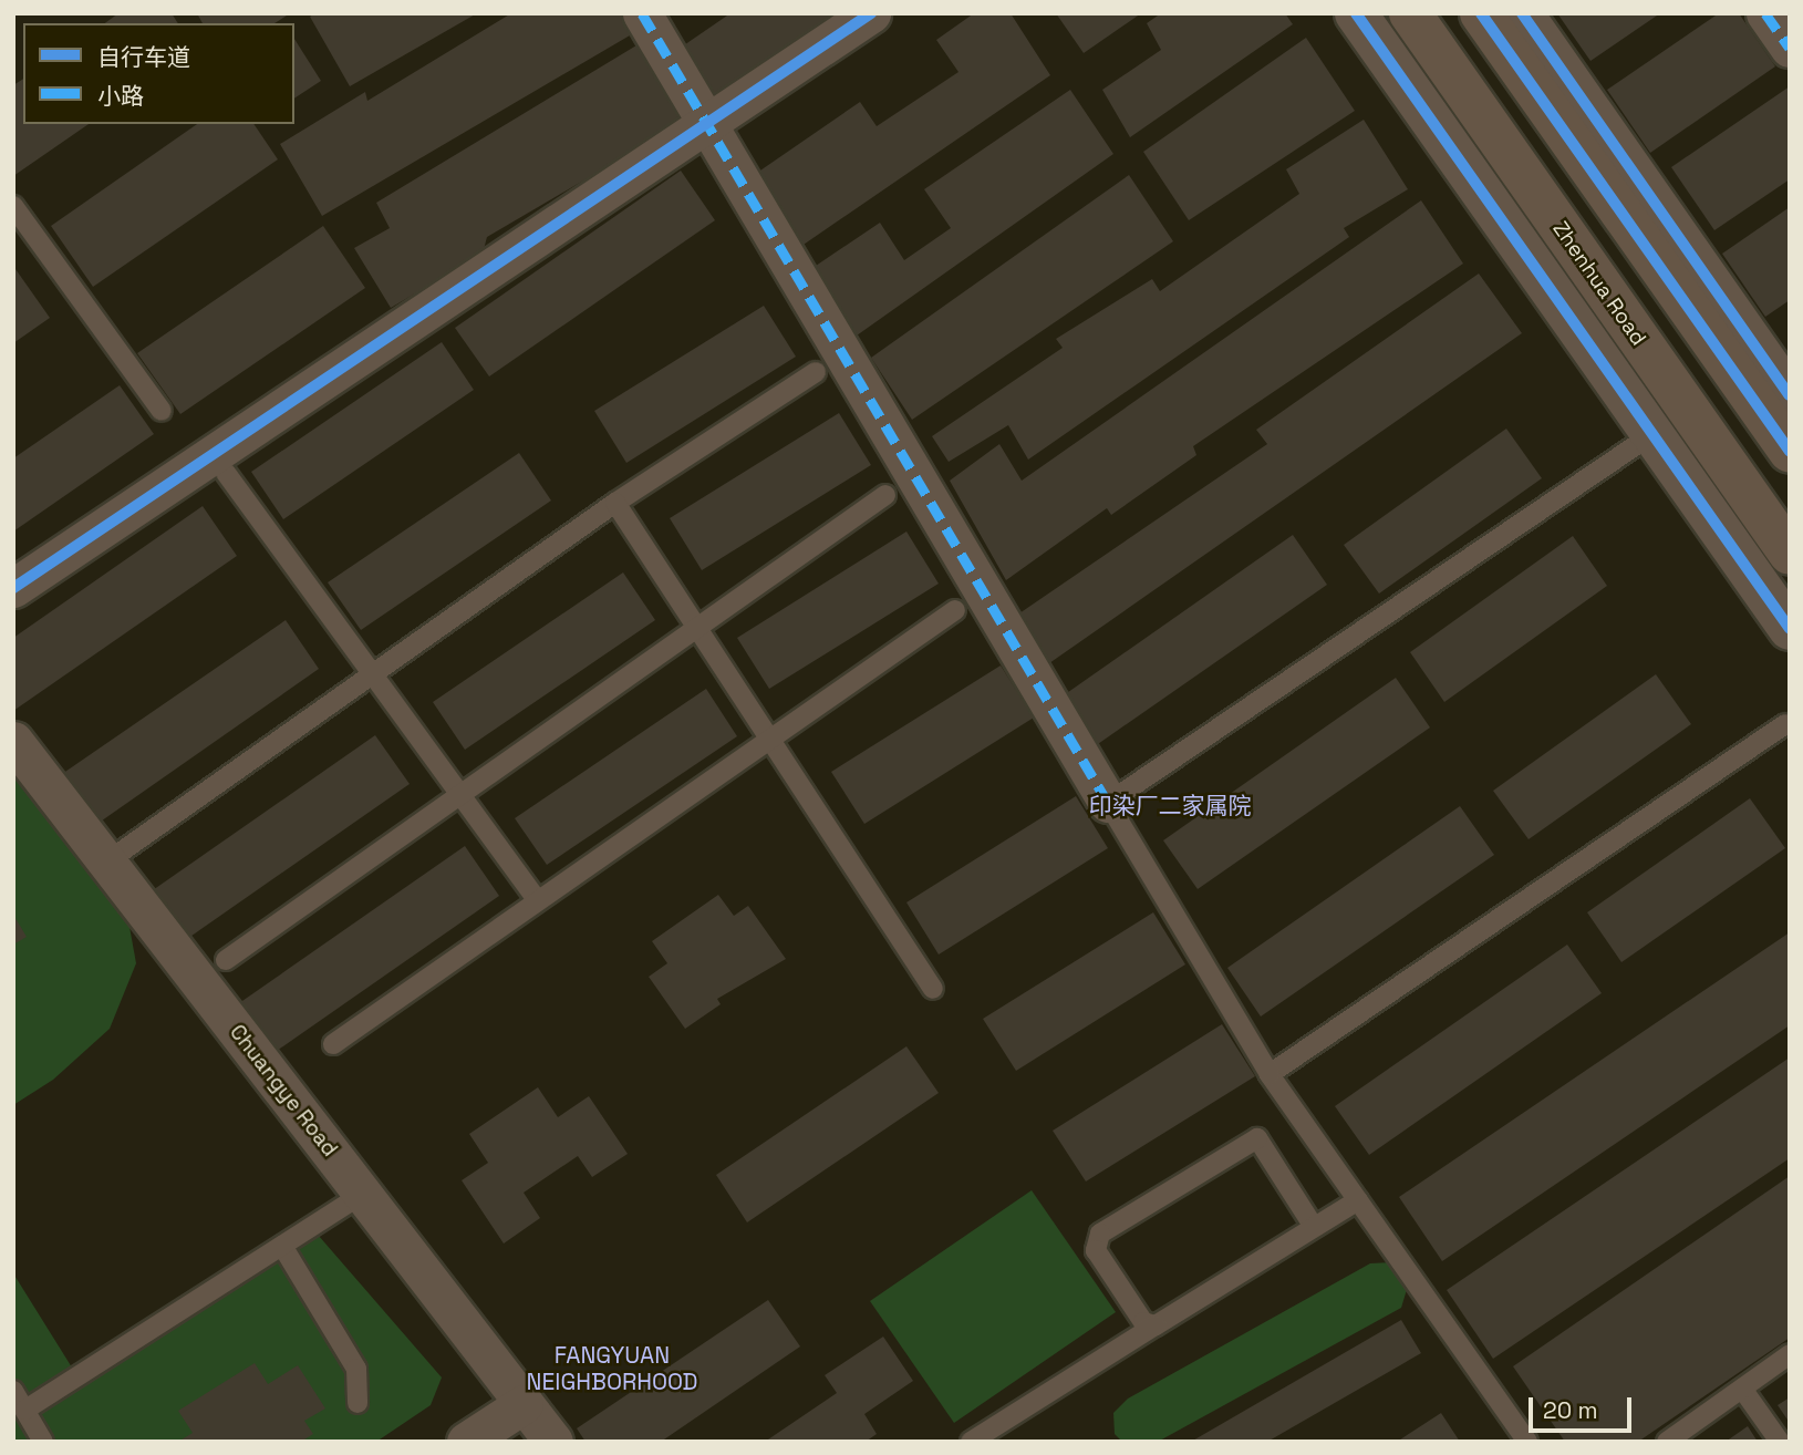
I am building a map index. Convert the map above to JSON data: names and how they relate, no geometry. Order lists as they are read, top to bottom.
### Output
{
  "streets": {
    "main road": ["Zhenhua Road"],
    "street": ["Chuangye Road"]
  },
  "districts": ["印染厂二家属院", "FANGYUAN NEIGHBORHOOD"],
  "legend": ["自行车道", "小路"],
  "scale_bar": "20 m"
}
